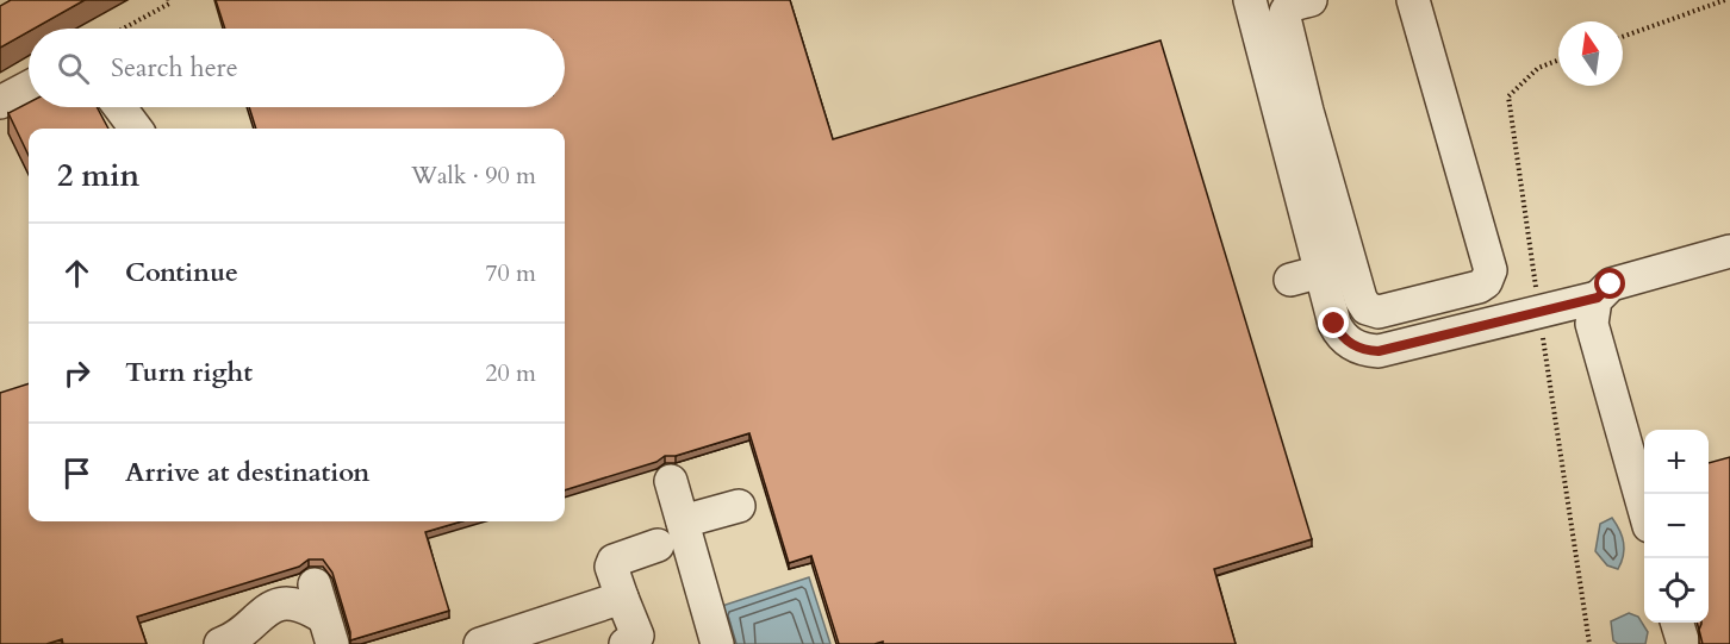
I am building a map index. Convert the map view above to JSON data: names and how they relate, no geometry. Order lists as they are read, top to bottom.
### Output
{
  "north": "top",
  "page": {
    "search": "Search here",
    "heading": ["2 min", "Walk · 90 m"],
    "list": [
      ["Continue", "70 m"],
      ["Turn right", "20 m"],
      "Arrive at destination"
    ],
    "map_buttons": ["+", "−"]
  }
}
